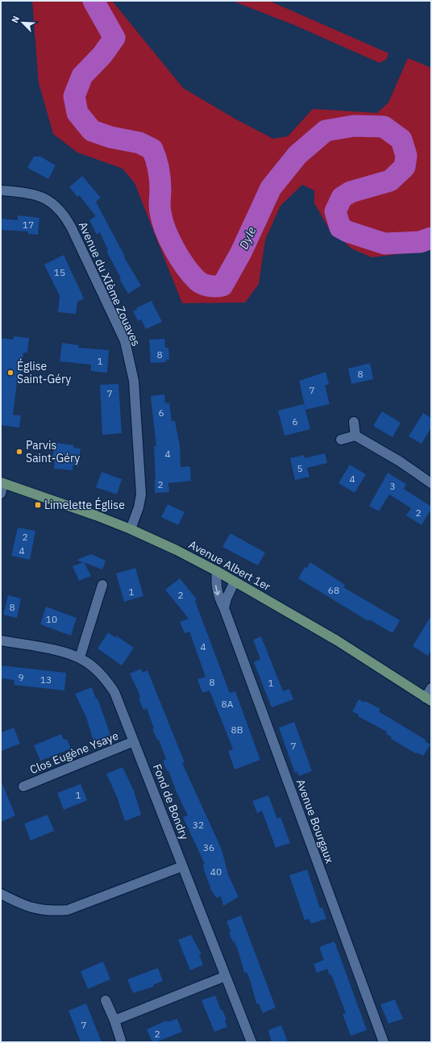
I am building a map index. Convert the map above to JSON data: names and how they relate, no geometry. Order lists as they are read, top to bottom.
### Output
{
  "streets": {
    "main road": ["Avenue Albert 1er"],
    "street": [
      "Avenue du XIème Zouaves",
      "Clos Eugène Ysaye",
      "Fond de Bondry",
      "Avenue Bourgaux"
    ]
  },
  "crossings": [
    ["Avenue du XIème Zouaves", "Avenue Albert 1er"],
    ["Avenue Albert 1er", "Avenue Bourgaux"],
    ["Clos Eugène Ysaye", "Fond de Bondry"]
  ],
  "water": ["Dyle"],
  "places": {
    "other": ["Église Saint-Géry", "Parvis Saint-Géry"],
    "transit": ["Limelette Église"]
  },
  "house_numbers": [
    "17",
    "15",
    "8",
    "1",
    "8",
    "7",
    "7",
    "6",
    "6",
    "4",
    "5",
    "4",
    "2",
    "3",
    "2",
    "2",
    "4",
    "68",
    "1",
    "2",
    "8",
    "10",
    "4",
    "9",
    "13",
    "8",
    "1",
    "8A",
    "8B",
    "7",
    "1",
    "32",
    "36",
    "40",
    "7",
    "2"
  ],
  "north": "top left"
}
